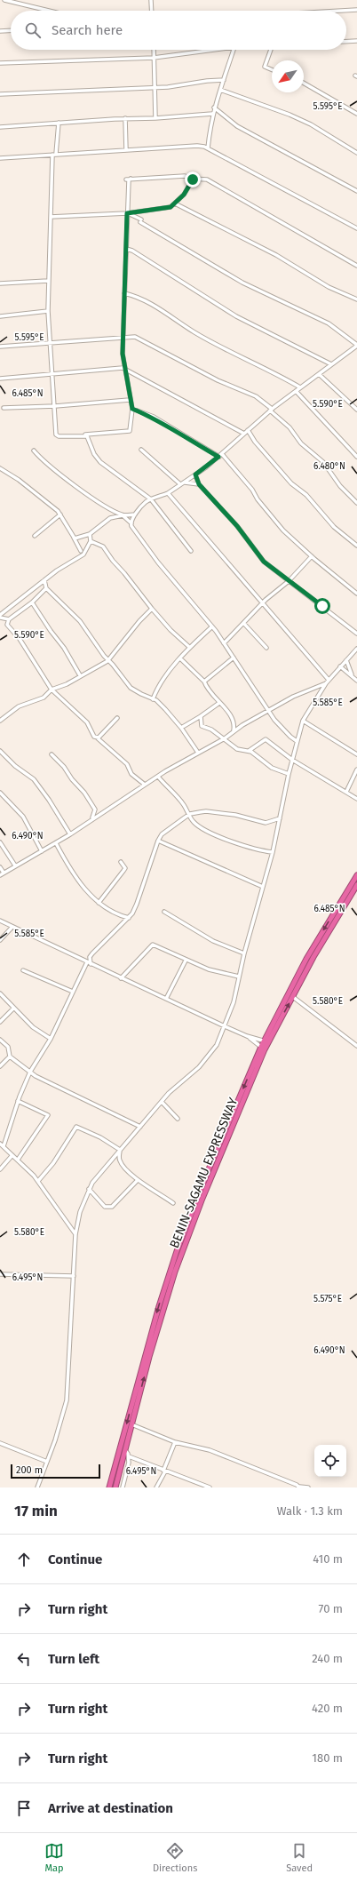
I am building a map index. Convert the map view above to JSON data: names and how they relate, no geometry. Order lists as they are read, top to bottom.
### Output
{
  "streets": {
    "highway": ["BENIN-SAGAMU EXPRESSWAY"]
  },
  "scale_bar": "200 m",
  "north": "bottom left",
  "page": {
    "search": "Search here",
    "scale": "200 m",
    "heading": ["17 min", "Walk · 1.3 km"],
    "list": [
      ["Continue", "410 m"],
      ["Turn right", "70 m"],
      ["Turn left", "240 m"],
      ["Turn right", "420 m"],
      ["Turn right", "180 m"],
      "Arrive at destination"
    ],
    "nav": ["Map", "Directions", "Saved"]
  },
  "coordinates": [
    "5.595°E",
    "6.485°N",
    "5.590°E",
    "6.480°N",
    "5.585°E",
    "6.490°N",
    "5.580°E",
    "6.495°N",
    "5.575°E"
  ]
}
